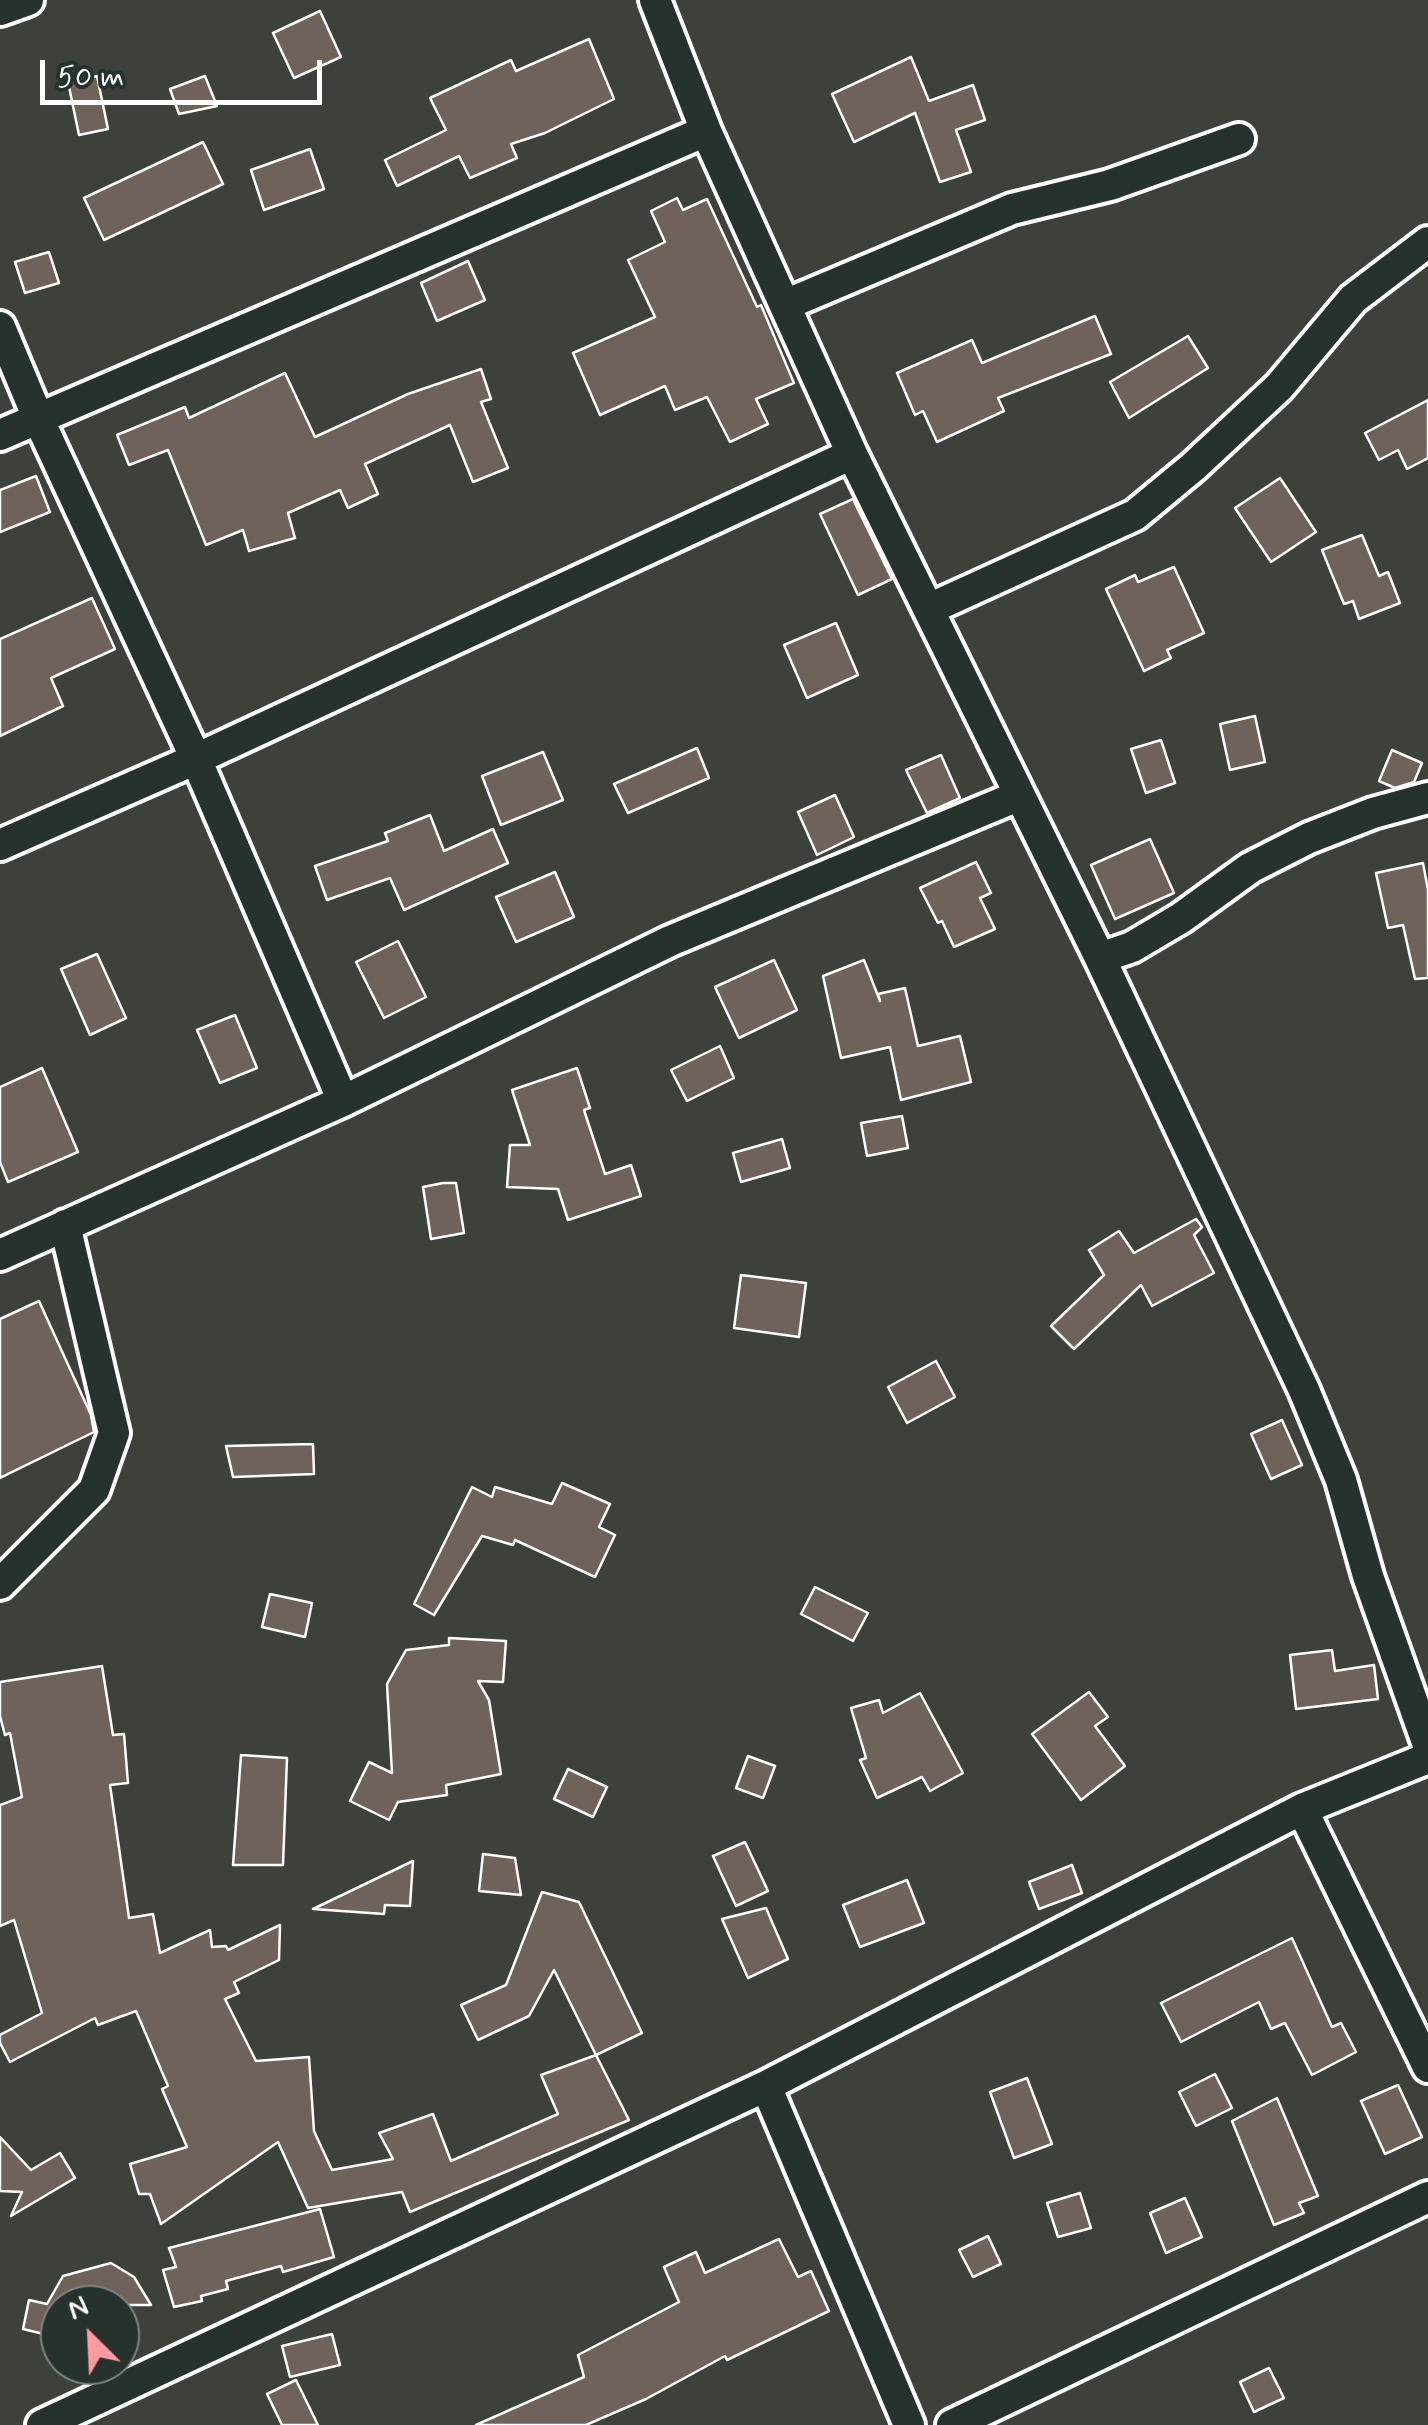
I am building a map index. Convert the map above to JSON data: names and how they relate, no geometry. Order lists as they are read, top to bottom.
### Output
{
  "scale_bar": "50 m",
  "north": "top left"
}
